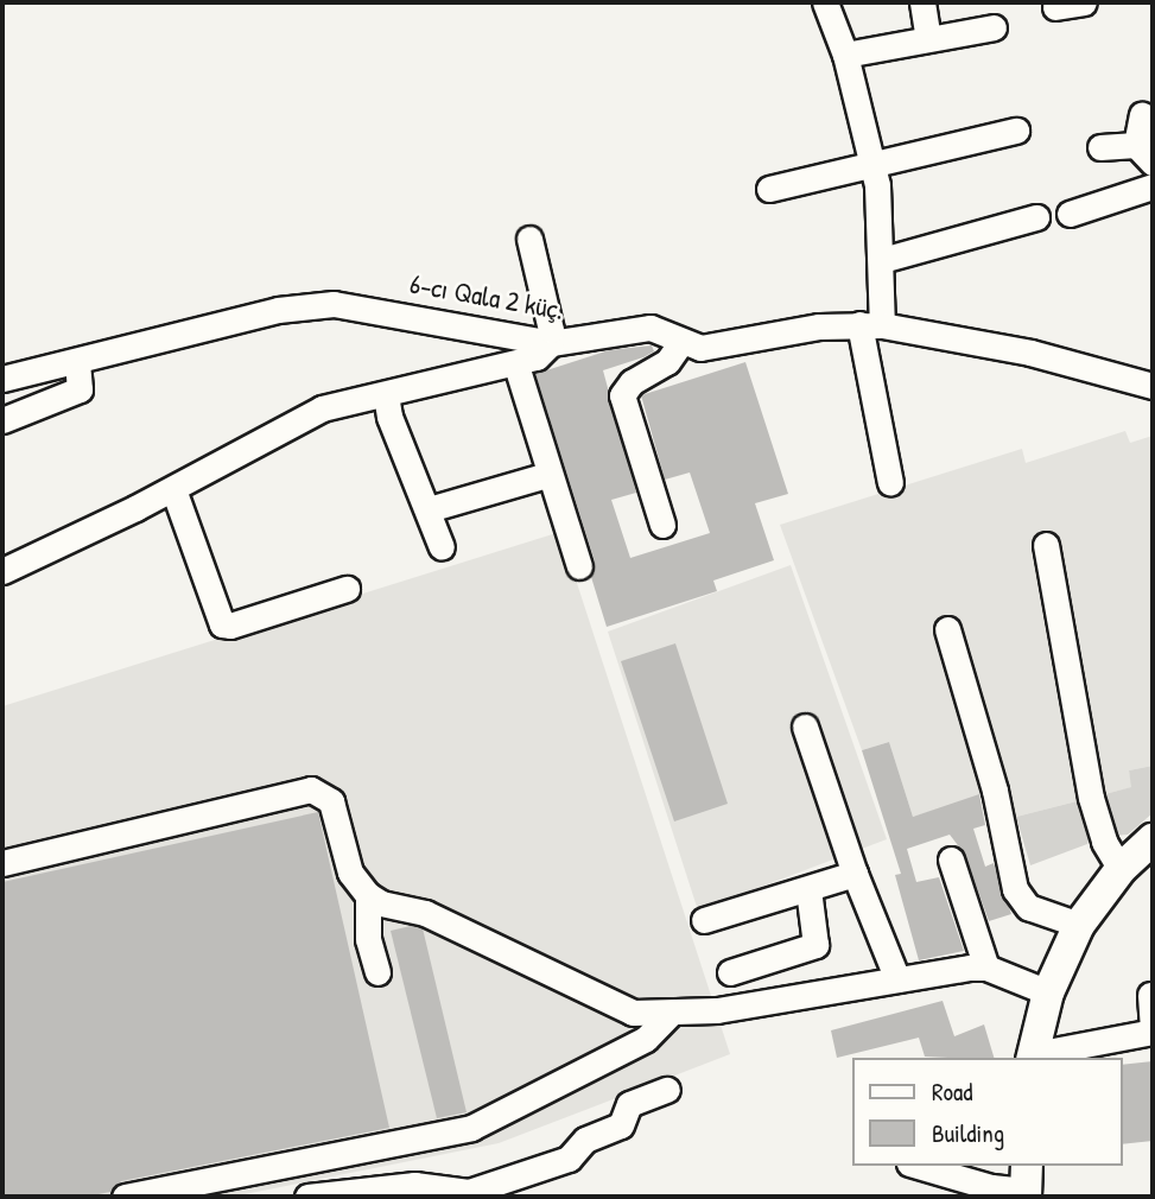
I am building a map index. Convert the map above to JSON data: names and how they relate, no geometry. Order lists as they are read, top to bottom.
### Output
{
  "streets": {
    "street": ["6-cı Qala 2 küç."]
  },
  "legend": ["Road", "Building"]
}
